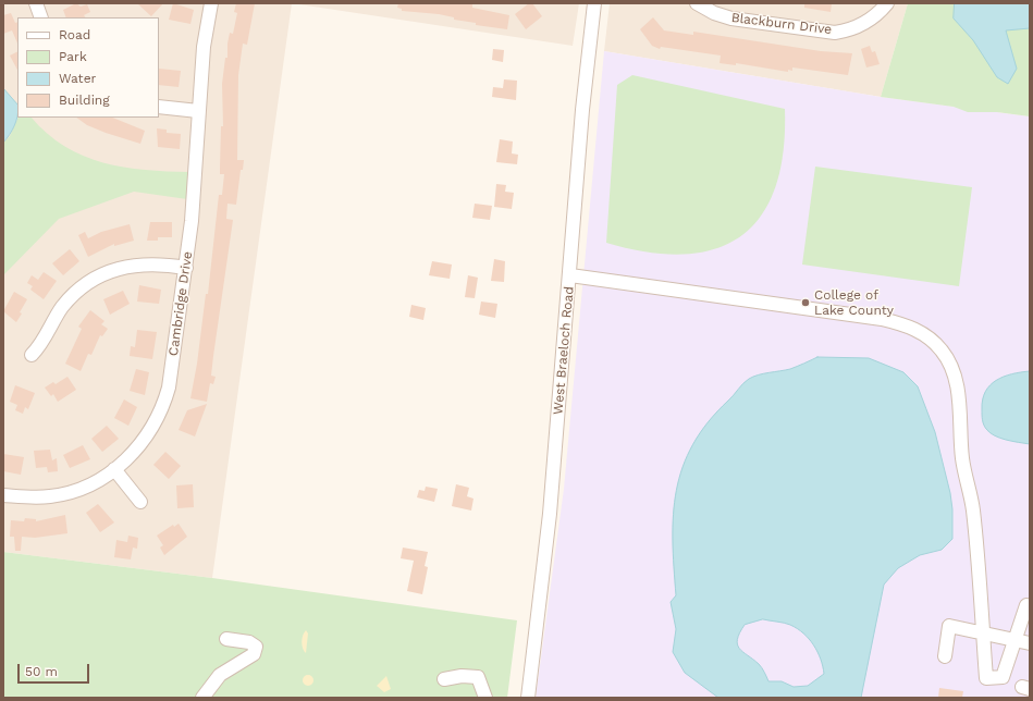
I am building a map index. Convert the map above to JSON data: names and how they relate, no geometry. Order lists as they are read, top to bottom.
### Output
{
  "streets": {
    "street": ["Blackburn Drive", "Cambridge Drive", "West Braeloch Road"]
  },
  "places": ["College of Lake County"],
  "legend": [
    "Road",
    "Park",
    "Water",
    "Building"
  ],
  "scale_bar": "50 m"
}
